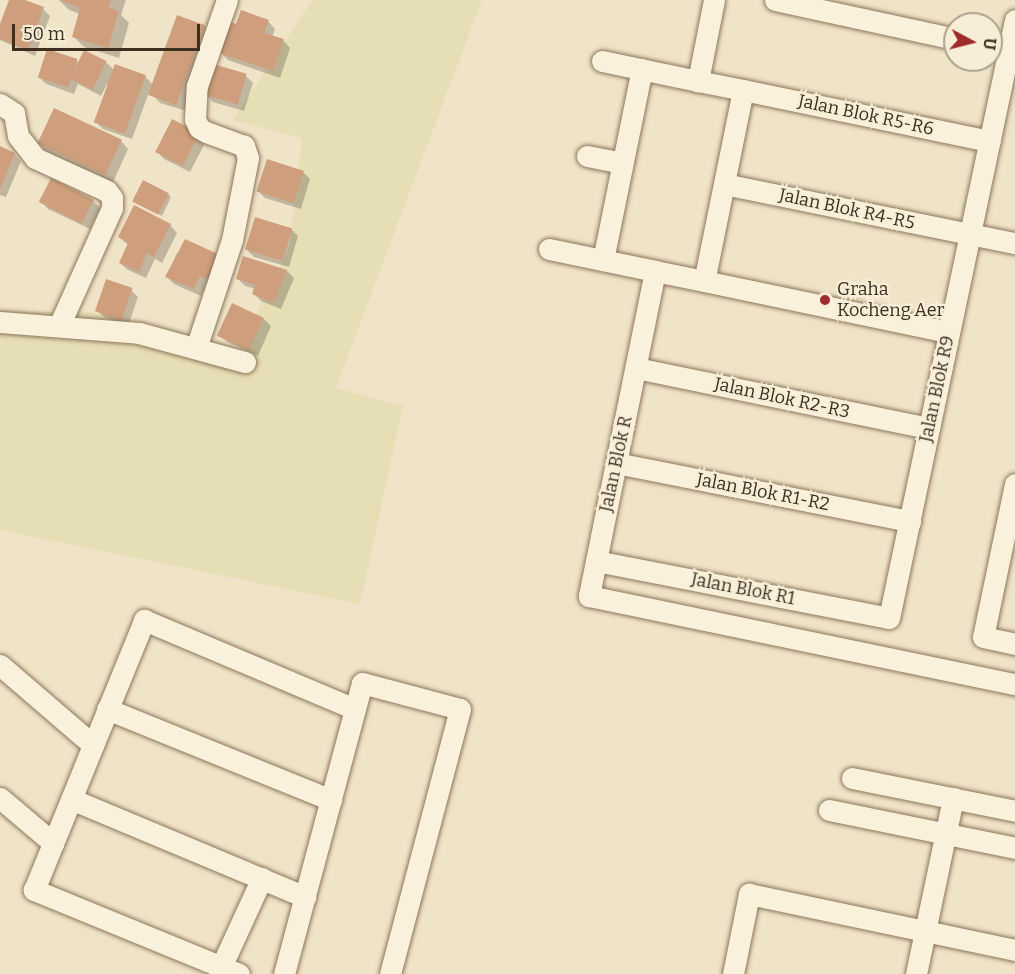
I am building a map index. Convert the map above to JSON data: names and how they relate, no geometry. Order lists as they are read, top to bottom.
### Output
{
  "streets": {
    "street": [
      "Jalan Blok R5-R6",
      "Jalan Blok R4-R5",
      "Jalan Blok R9",
      "Jalan Blok R2-R3",
      "Jalan Blok R",
      "Jalan Blok R1-R2",
      "Jalan Blok R1"
    ]
  },
  "crossings": [
    ["Jalan Blok R5-R6", "Jalan Blok R9"],
    ["Jalan Blok R4-R5", "Jalan Blok R9"],
    ["Jalan Blok R9", "Jalan Blok R2-R3"],
    ["Jalan Blok R9", "Jalan Blok R1-R2"],
    ["Jalan Blok R9", "Jalan Blok R1"],
    ["Jalan Blok R2-R3", "Jalan Blok R"],
    ["Jalan Blok R", "Jalan Blok R1-R2"],
    ["Jalan Blok R", "Jalan Blok R1"]
  ],
  "places": ["Graha Kocheng Aer"],
  "scale_bar": "50 m",
  "north": "right"
}
